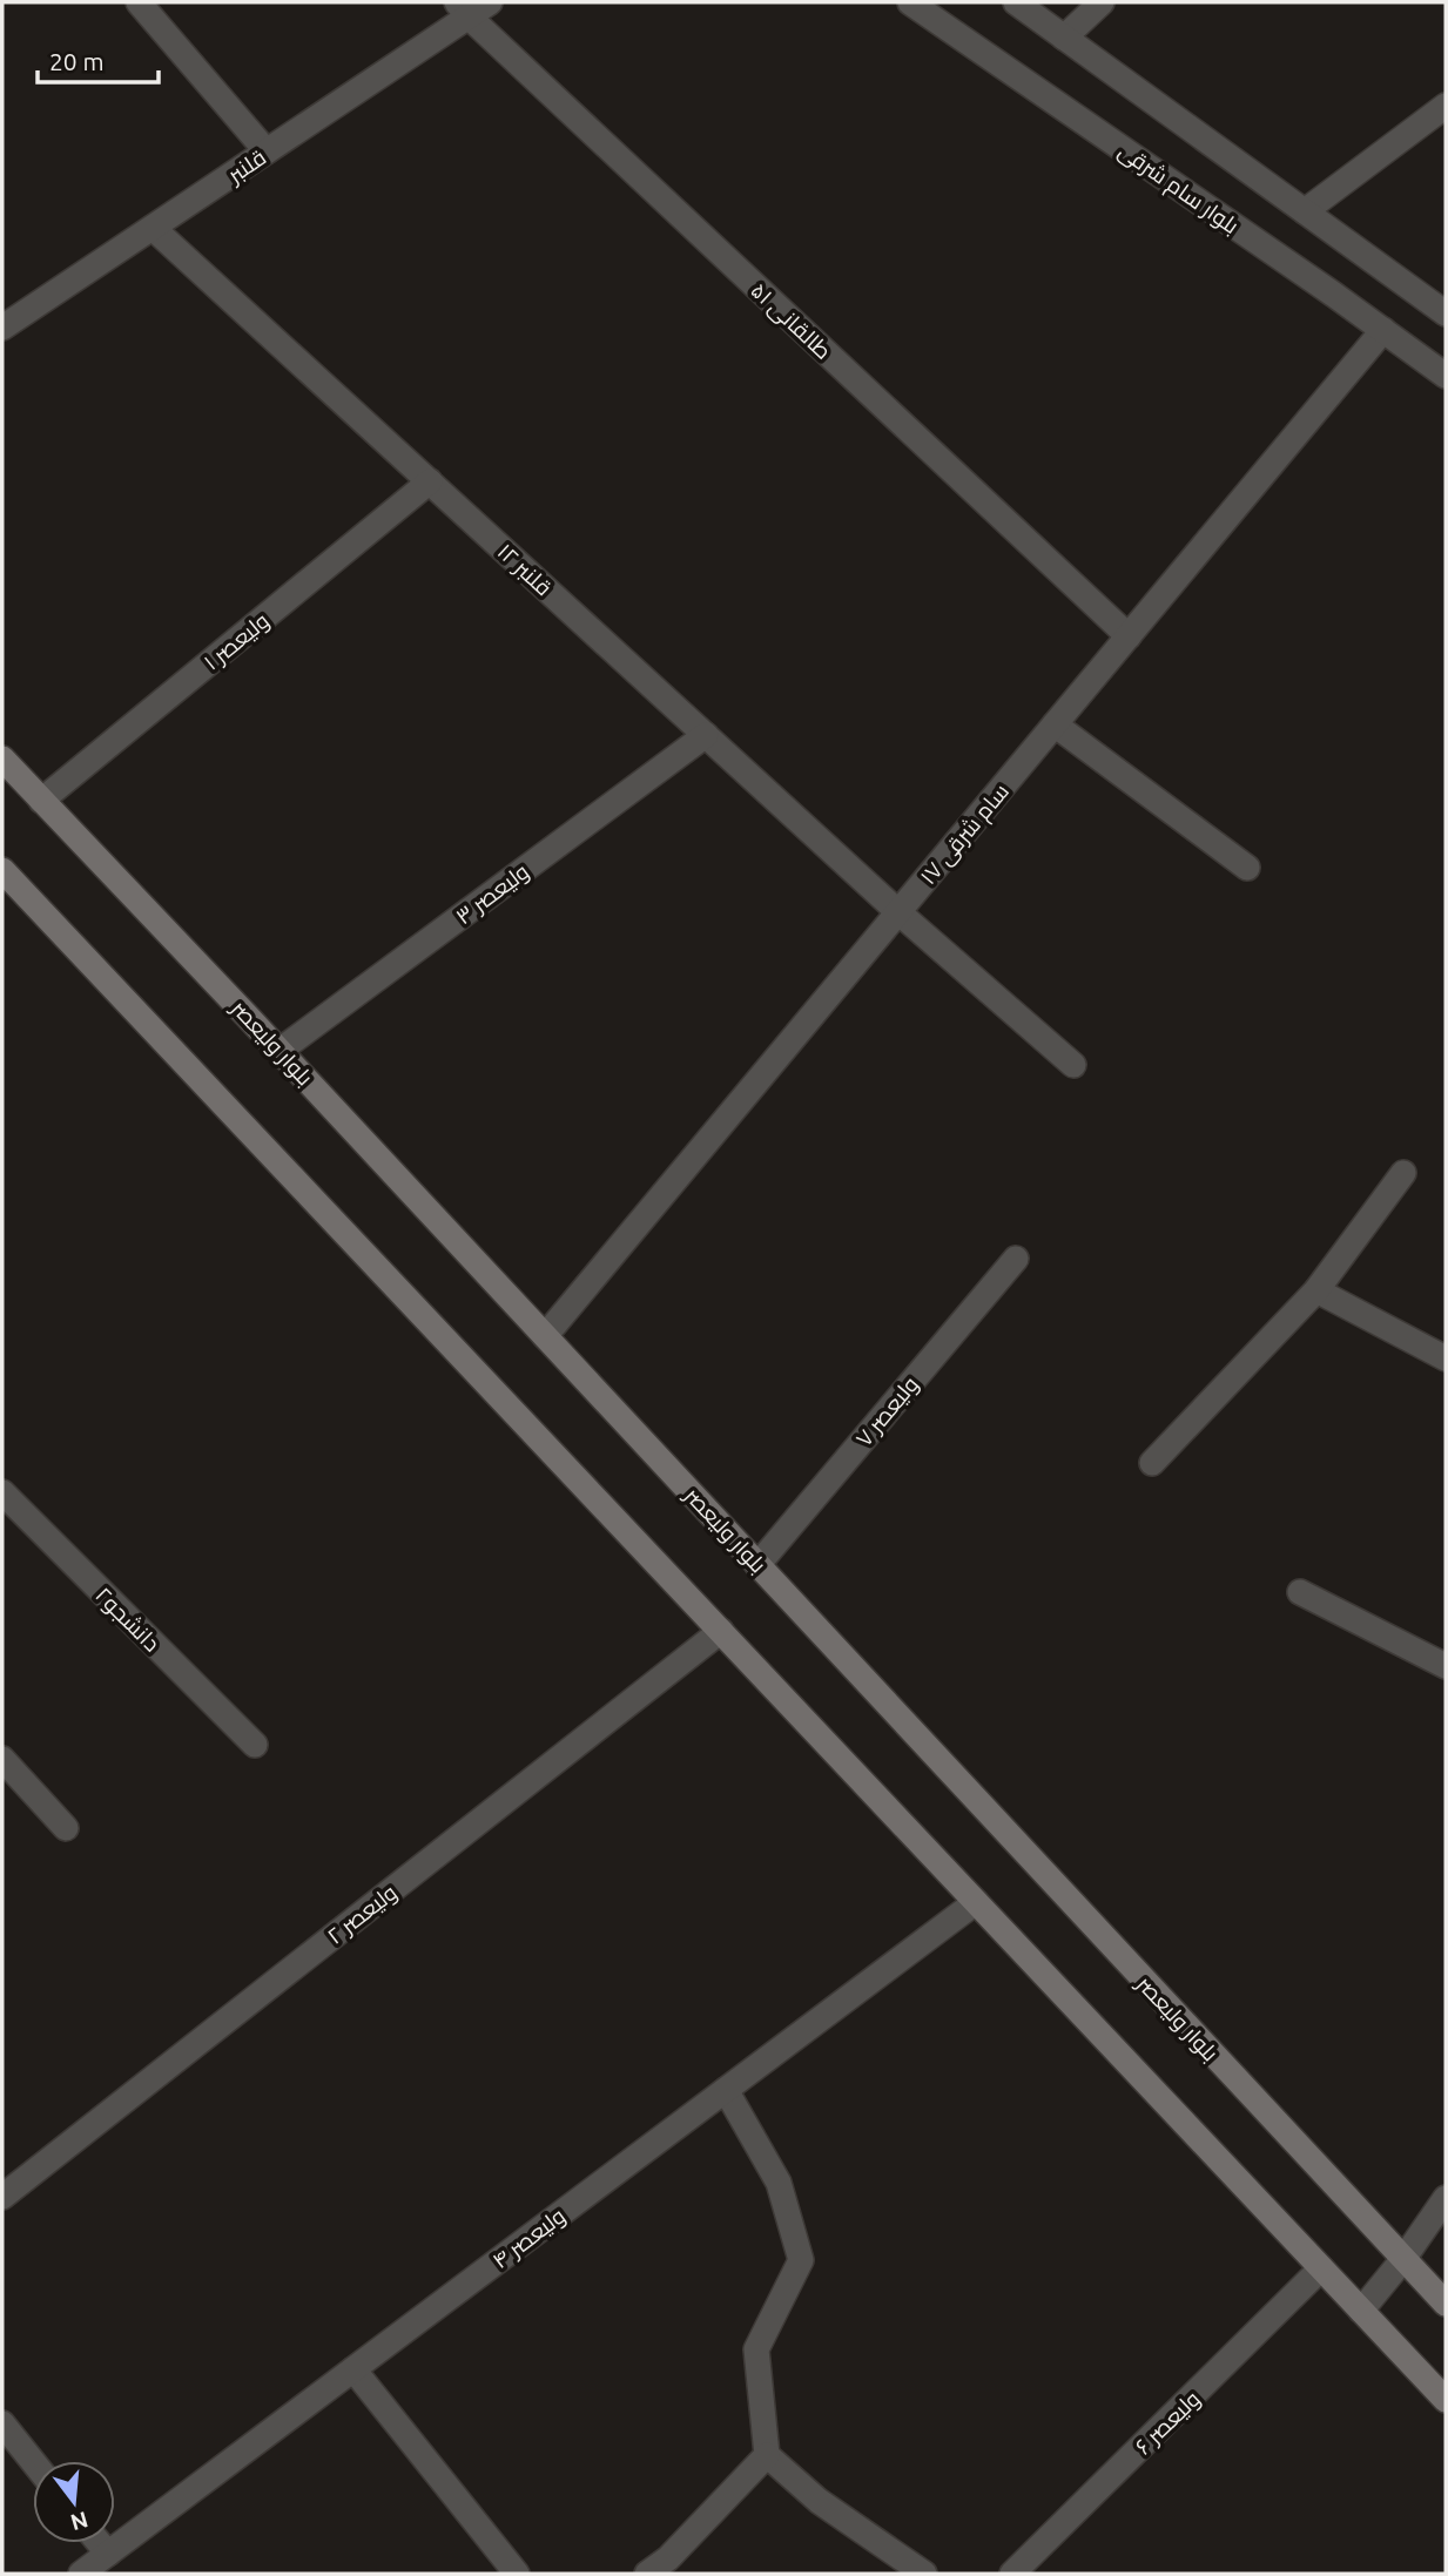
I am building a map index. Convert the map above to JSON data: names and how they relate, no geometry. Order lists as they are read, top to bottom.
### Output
{
  "streets": {
    "main road": ["بلوار ولیعصر"],
    "street": [
      "قلنبر",
      "بلوار سام شرقی",
      "طالقانی ۵۱",
      "قلنبر ۱۲",
      "ولیعصر ۱",
      "سام شرقی ۱۷",
      "ولیعصر ۳",
      "ولیعصر ۷",
      "دانشجو۲",
      "ولیعصر ۲",
      "ولیعصر ۴",
      "ولیعصر ۶"
    ]
  },
  "crossings": [
    ["قلنبر", "طالقانی ۵۱"],
    ["قلنبر", "قلنبر ۱۲"],
    ["بلوار سام شرقی", "سام شرقی ۱۷"],
    ["طالقانی ۵۱", "سام شرقی ۱۷"],
    ["قلنبر ۱۲", "ولیعصر ۱"],
    ["قلنبر ۱۲", "سام شرقی ۱۷"],
    ["قلنبر ۱۲", "ولیعصر ۳"],
    ["ولیعصر ۱", "بلوار ولیعصر"],
    ["سام شرقی ۱۷", "بلوار ولیعصر"],
    ["ولیعصر ۳", "بلوار ولیعصر"],
    ["بلوار ولیعصر", "ولیعصر ۷"]
  ],
  "scale_bar": "20 m",
  "north": "bottom"
}
